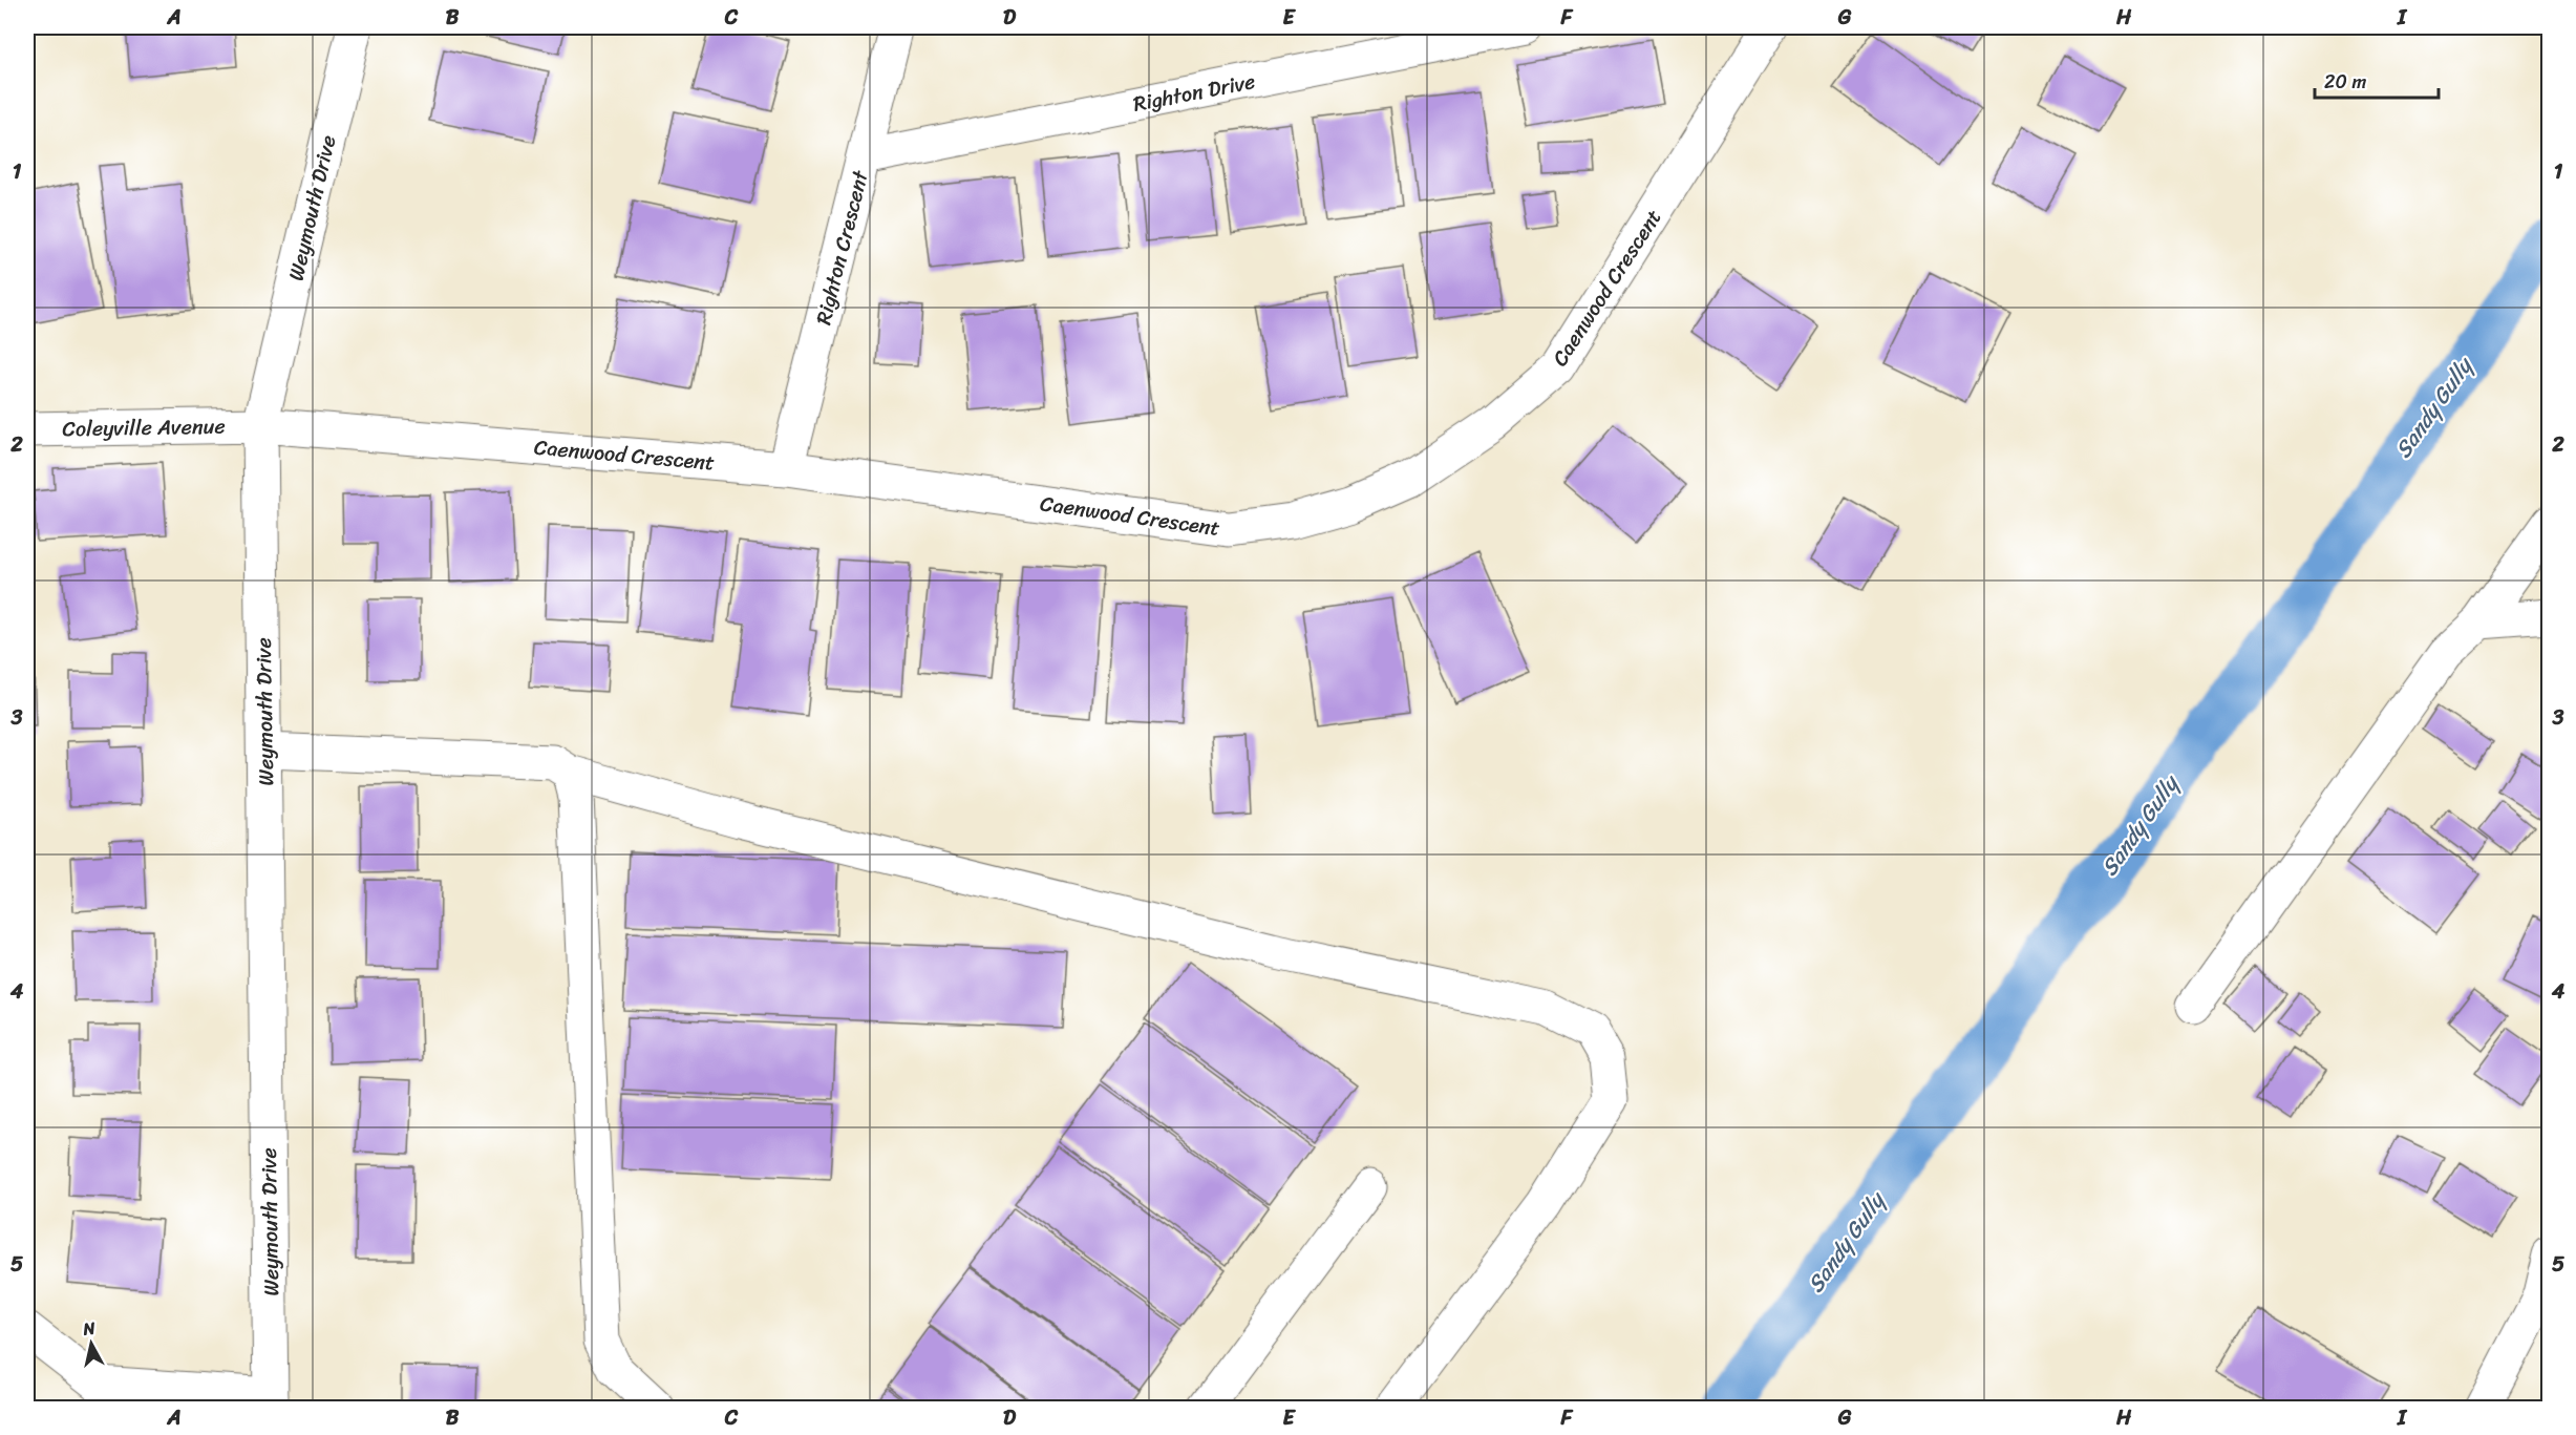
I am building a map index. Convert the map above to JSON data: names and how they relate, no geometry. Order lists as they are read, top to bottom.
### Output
{
  "streets": {
    "street": [
      "Righton Drive",
      "Weymouth Drive",
      "Righton Crescent",
      "Caenwood Crescent",
      "Coleyville Avenue"
    ]
  },
  "crossings": [
    ["Righton Drive", "Righton Crescent"],
    ["Weymouth Drive", "Caenwood Crescent"],
    ["Weymouth Drive", "Coleyville Avenue"],
    ["Righton Crescent", "Caenwood Crescent"],
    ["Caenwood Crescent", "Coleyville Avenue"]
  ],
  "water": ["Sandy Gully"],
  "scale_bar": "20 m",
  "north": "top",
  "grid": {
    "columns": [
      "A",
      "B",
      "C",
      "D",
      "E",
      "F",
      "G",
      "H",
      "I"
    ],
    "rows": [
      "1",
      "2",
      "3",
      "4",
      "5"
    ]
  }
}
